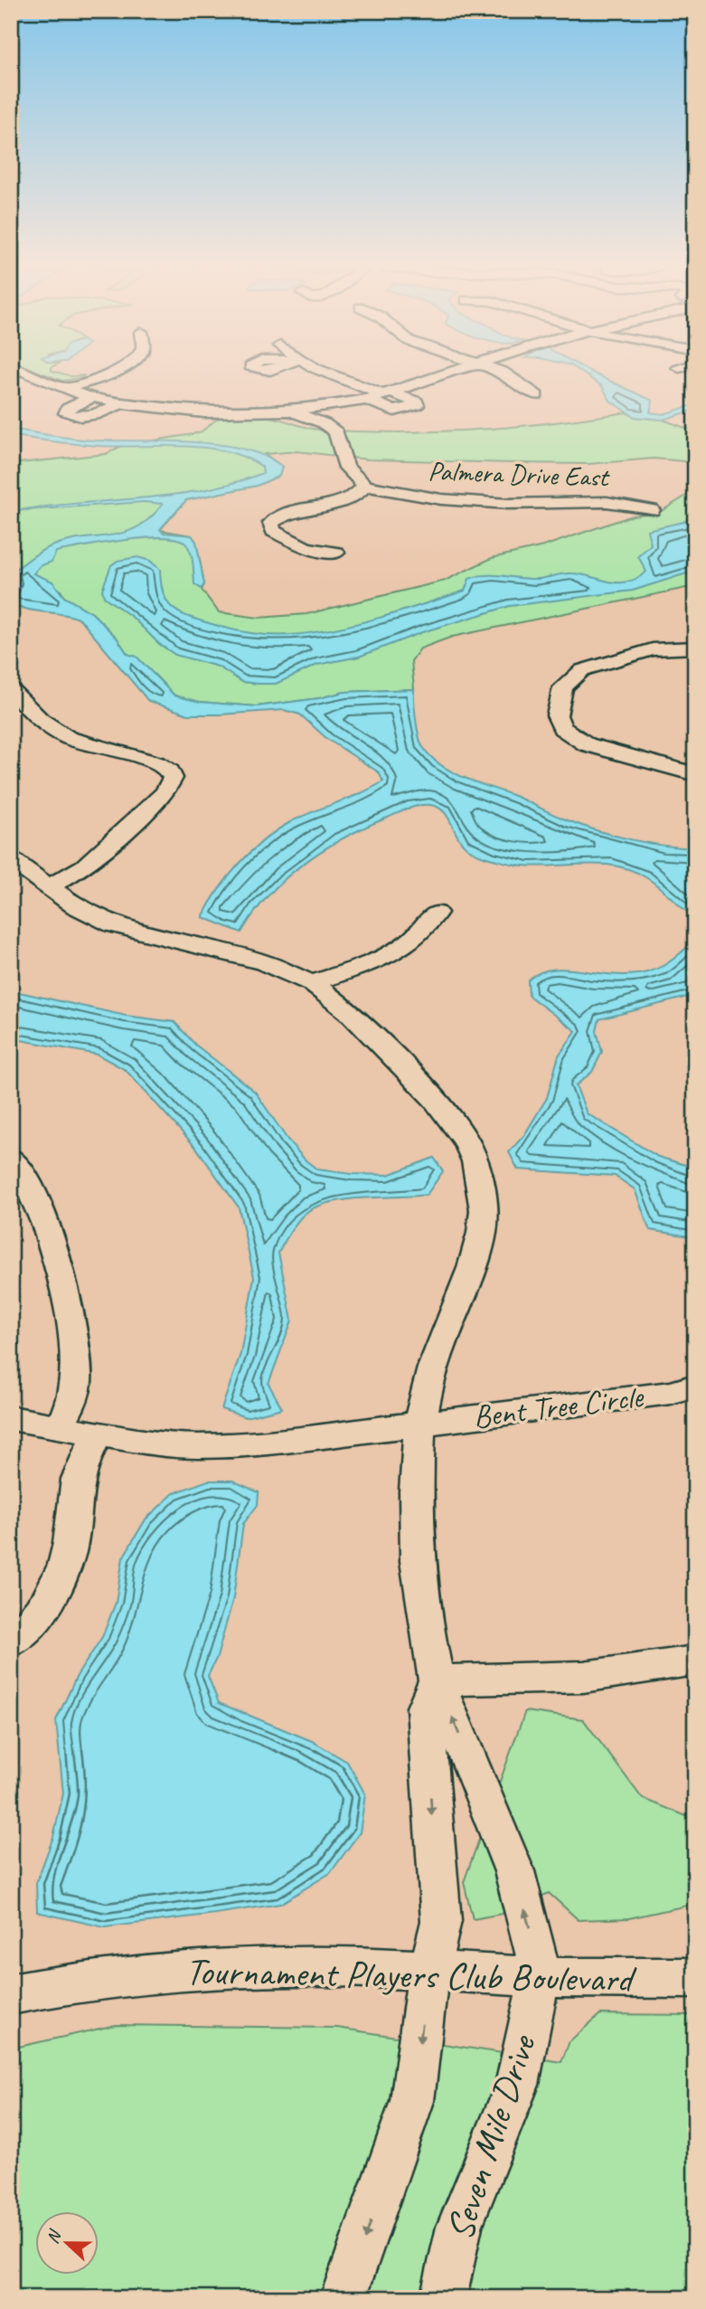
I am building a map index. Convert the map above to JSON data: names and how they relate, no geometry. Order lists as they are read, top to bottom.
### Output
{
  "streets": {
    "street": [
      "Palmera Drive East",
      "Bent Tree Circle",
      "Tournament Players Club Boulevard",
      "Seven Mile Drive"
    ]
  },
  "crossings": [
    ["Bent Tree Circle", "Seven Mile Drive"],
    ["Tournament Players Club Boulevard", "Seven Mile Drive"]
  ],
  "north": "left"
}
